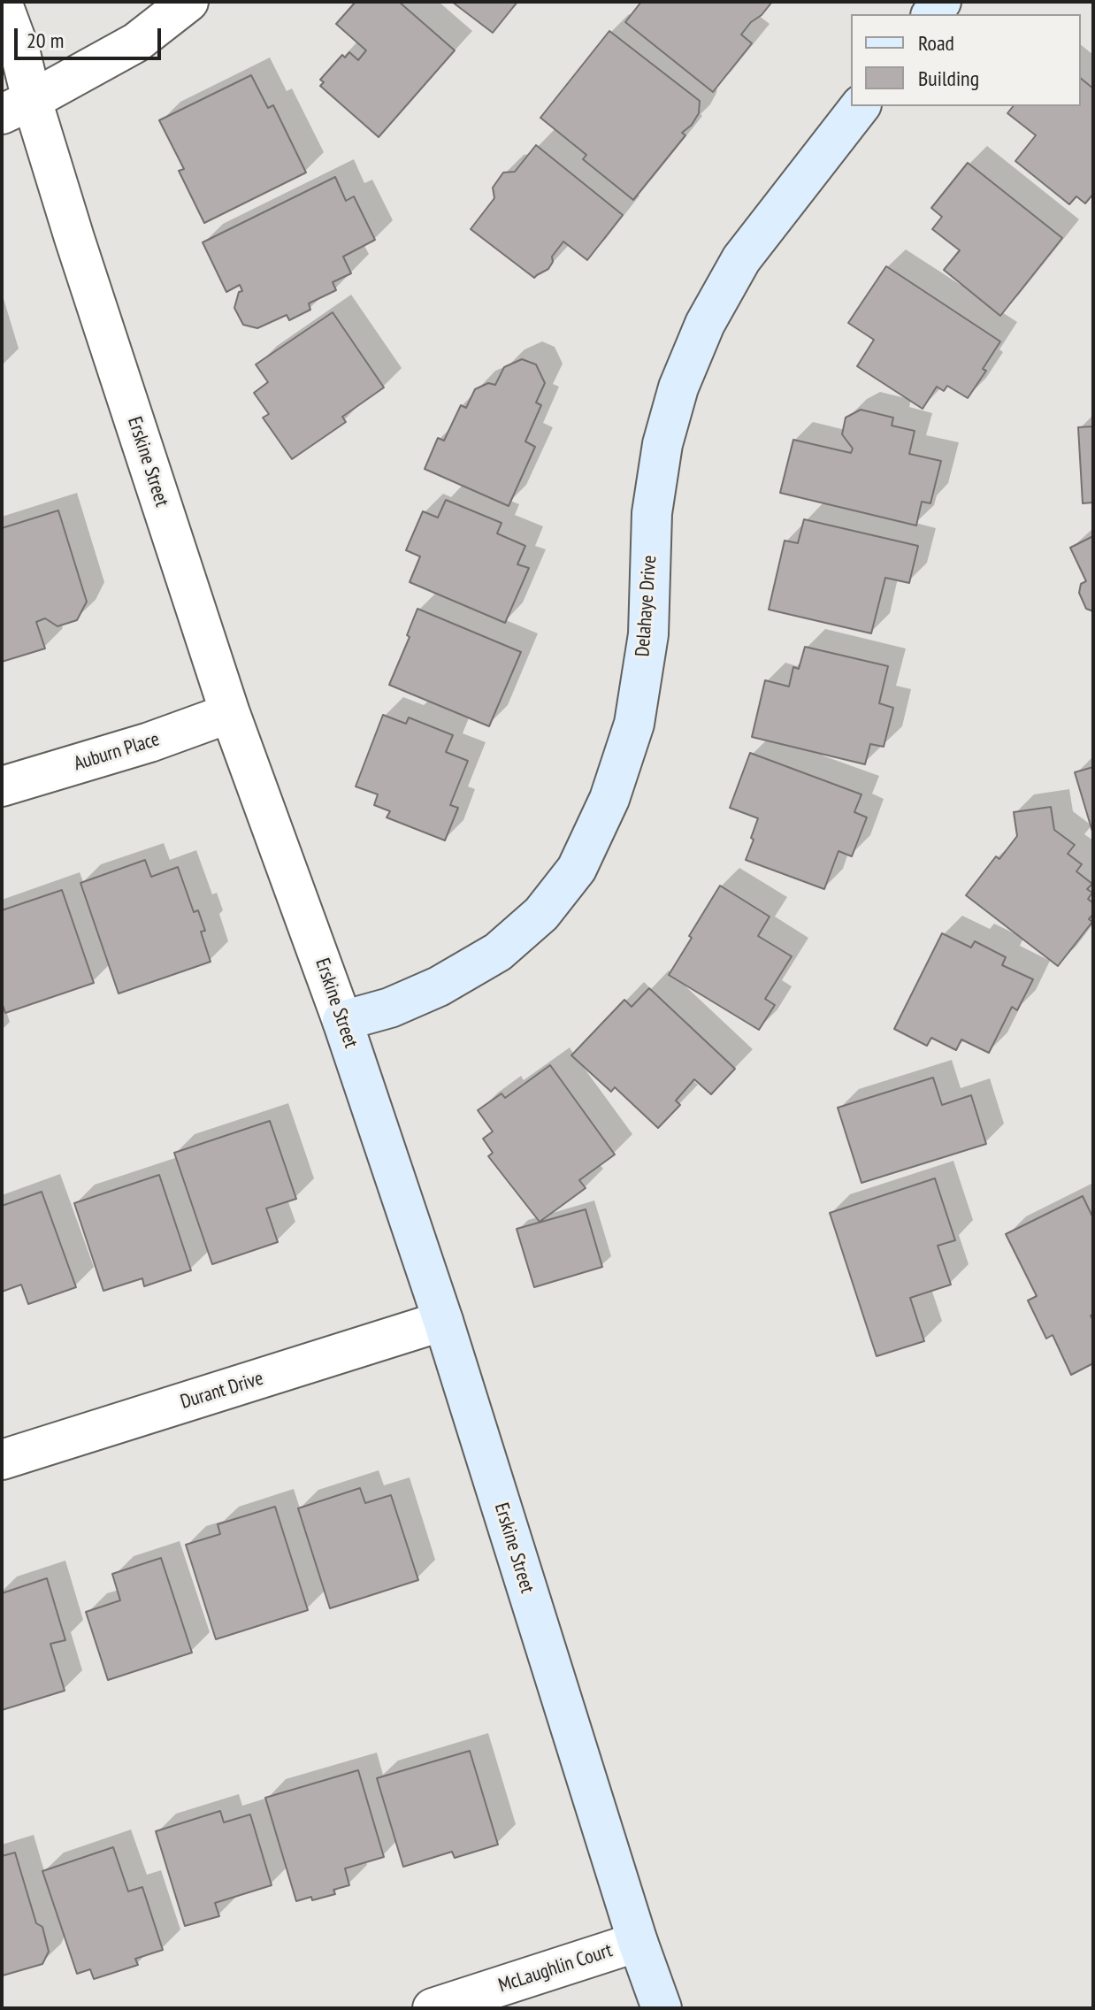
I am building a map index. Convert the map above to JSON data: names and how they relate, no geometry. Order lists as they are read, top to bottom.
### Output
{
  "streets": {
    "street": [
      "Erskine Street",
      "Delahaye Drive",
      "Auburn Place",
      "Durant Drive",
      "McLaughlin Court"
    ]
  },
  "crossings": [
    ["Erskine Street", "Delahaye Drive"],
    ["Erskine Street", "Auburn Place"],
    ["Erskine Street", "Durant Drive"],
    ["Erskine Street", "McLaughlin Court"]
  ],
  "legend": ["Road", "Building"],
  "scale_bar": "20 m"
}
